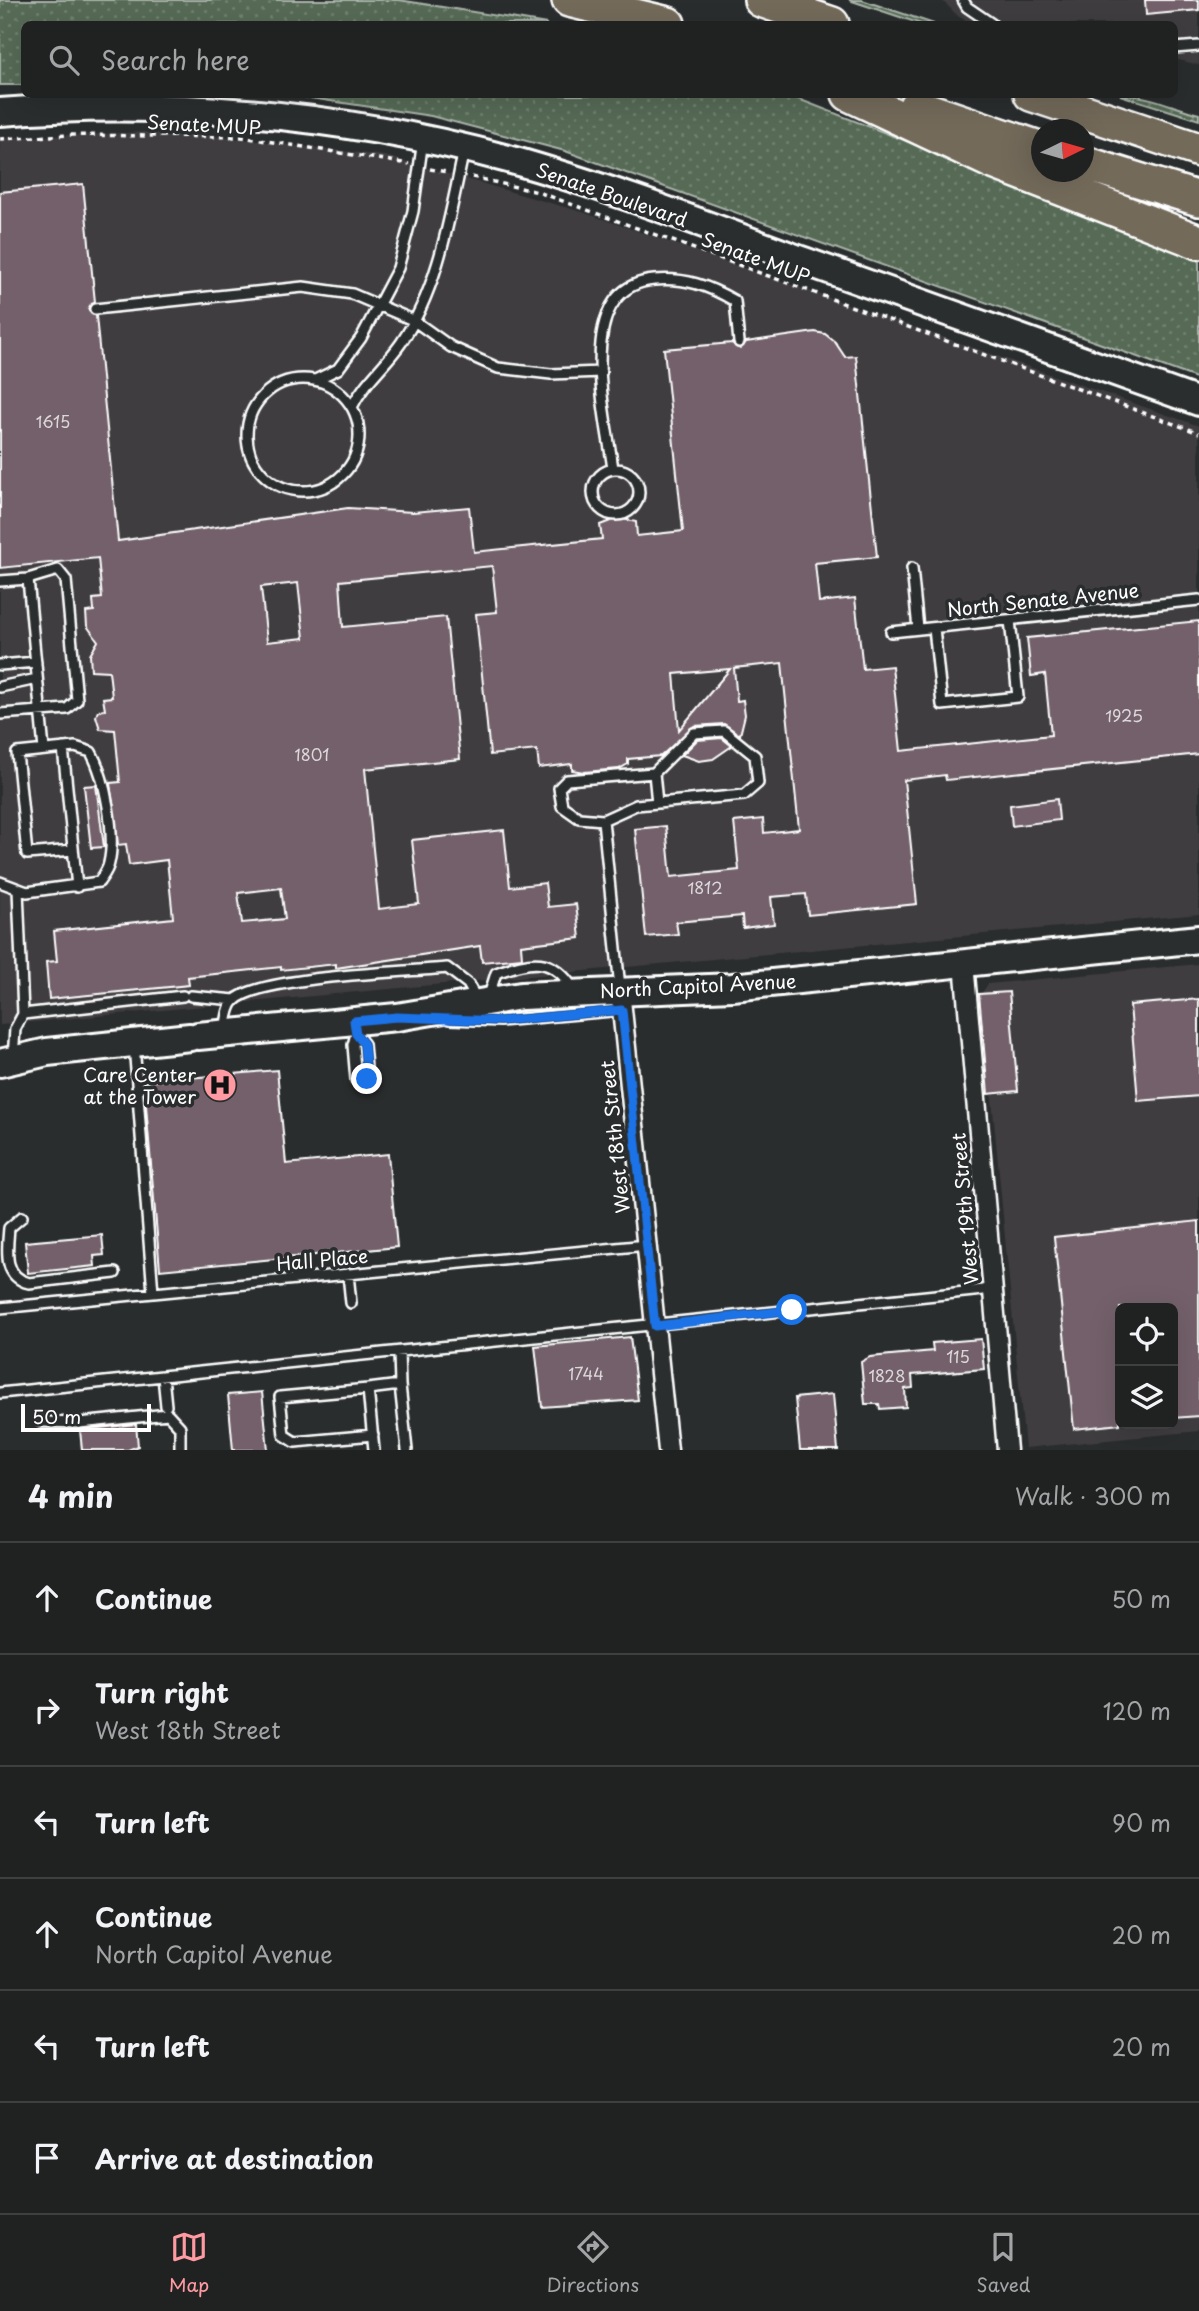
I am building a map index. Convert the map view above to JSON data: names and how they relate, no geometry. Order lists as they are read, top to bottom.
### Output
{
  "streets": {
    "street": [
      "Senate Boulevard",
      "North Capitol Avenue",
      "West 18th Street",
      "West 19th Street"
    ],
    "lane": ["North Senate Avenue", "Hall Place"],
    "path": ["Senate MUP"]
  },
  "crossings": [
    ["North Capitol Avenue", "West 18th Street"],
    ["North Capitol Avenue", "West 19th Street"],
    ["West 18th Street", "Hall Place"]
  ],
  "places": {
    "hospital": ["Care Center at the Tower"]
  },
  "house_numbers": [
    "1615",
    "1925",
    "1801",
    "1812",
    "115",
    "1744",
    "1828"
  ],
  "scale_bar": "50 m",
  "north": "right",
  "page": {
    "search": "Search here",
    "scale": "50 m",
    "heading": ["4 min", "Walk · 300 m"],
    "list": [
      ["Continue", "50 m"],
      ["Turn right", "West 18th Street", "120 m"],
      ["Turn left", "90 m"],
      ["Continue", "North Capitol Avenue", "20 m"],
      ["Turn left", "20 m"],
      "Arrive at destination"
    ],
    "nav": ["Map", "Directions", "Saved"]
  }
}
